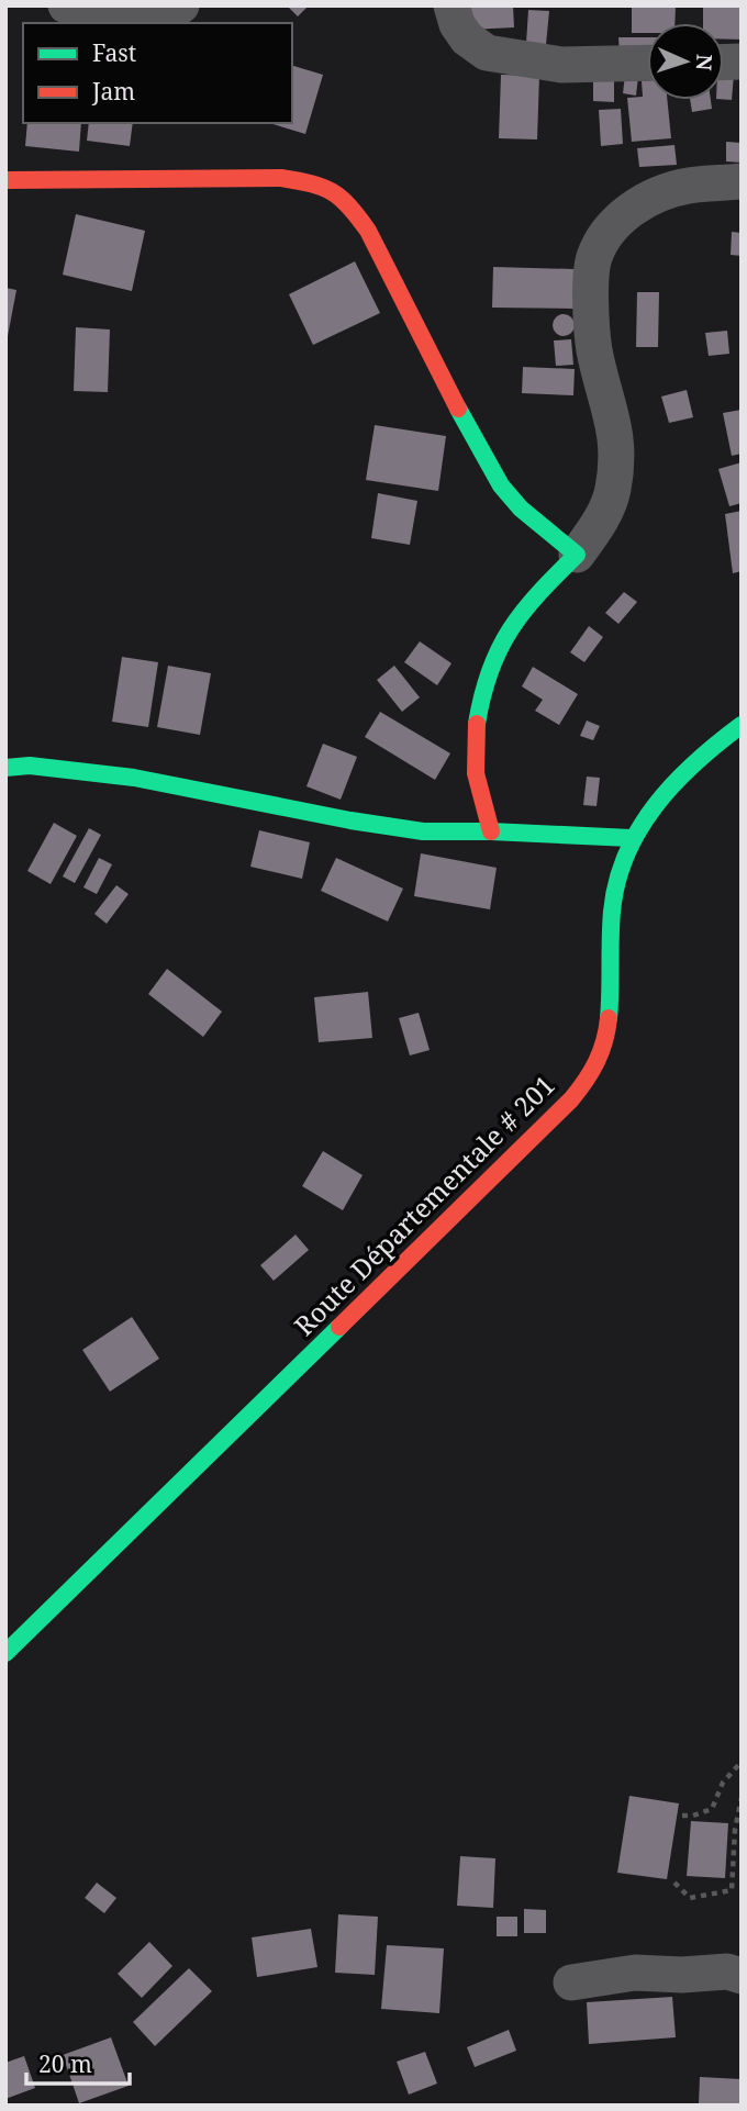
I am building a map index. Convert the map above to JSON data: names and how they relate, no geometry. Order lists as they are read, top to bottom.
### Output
{
  "streets": {
    "street": ["Route Départementale # 201"]
  },
  "legend": ["Fast", "Jam"],
  "scale_bar": "20 m",
  "north": "right"
}
